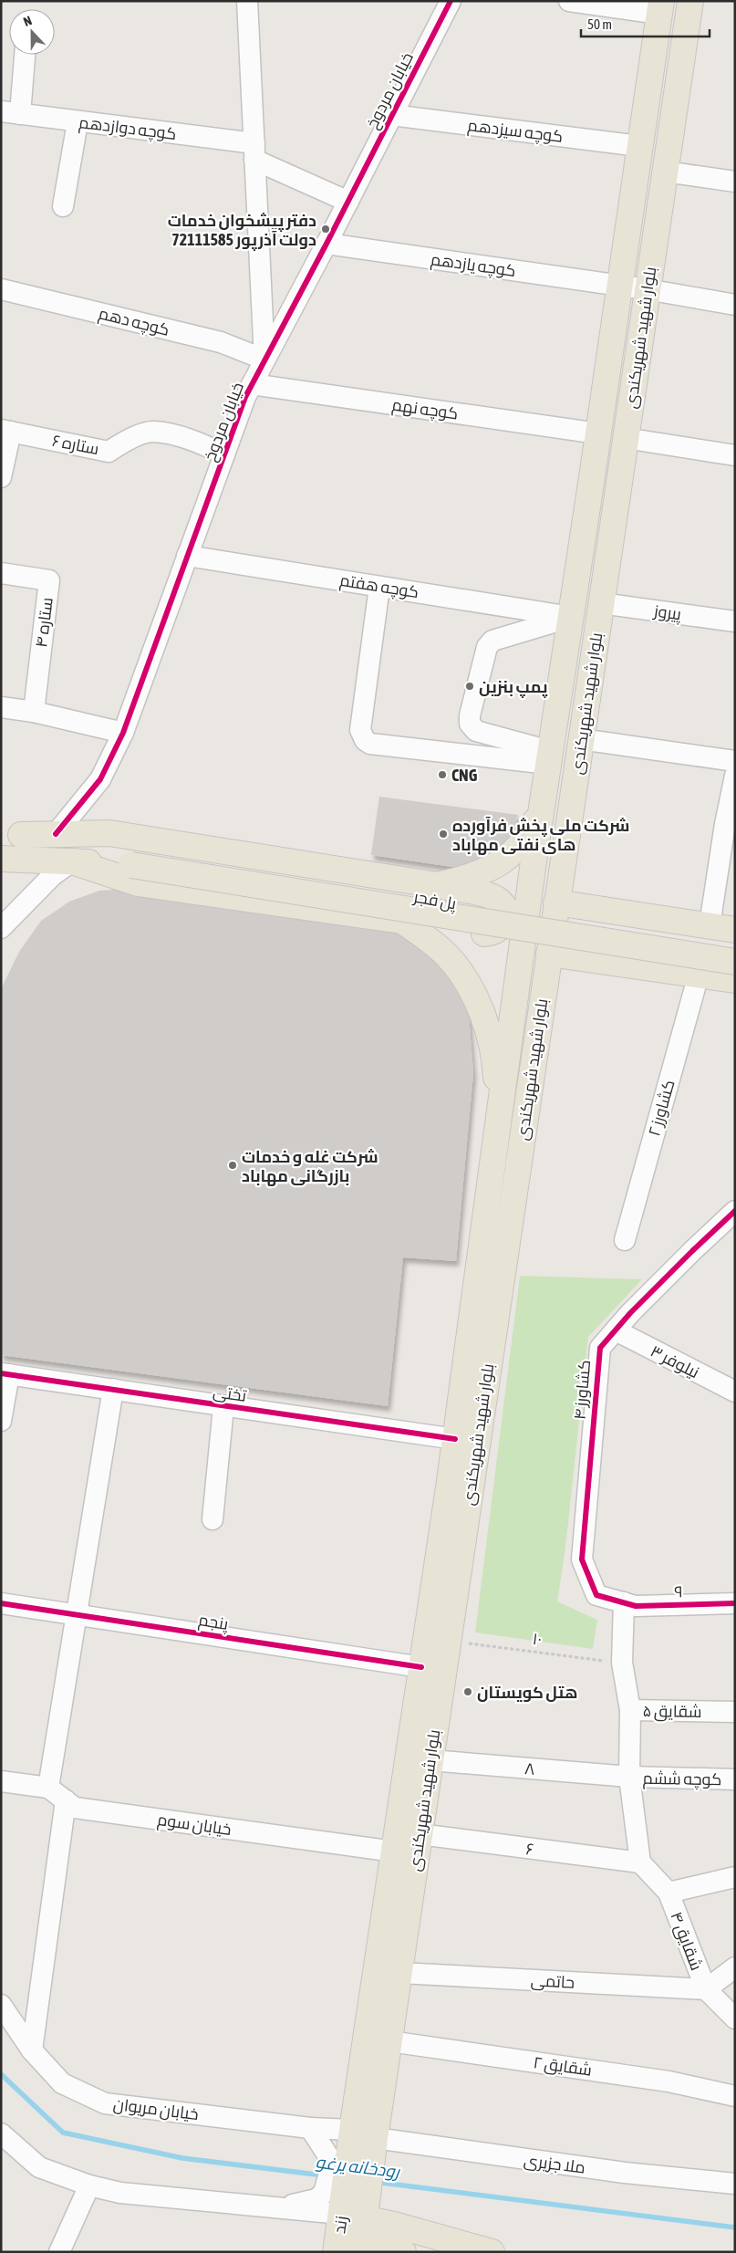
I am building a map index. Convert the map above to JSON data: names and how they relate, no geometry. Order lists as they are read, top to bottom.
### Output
{
  "streets": {
    "main road": ["بلوار شهید شهریکندی", "پل فجر"],
    "street": [
      "خیابان مردوخ",
      "کوچه دوازدهم",
      "کوچه سیزدهم",
      "کوچه یازدهم",
      "کوچه دهم",
      "کوچه نهم",
      "ستاره ۶",
      "کوچه هفتم",
      "پیروز",
      "ستاره ۴",
      "کشاورز ۲",
      "نیلوفر ۳",
      "کشاورز ۴",
      "تختی",
      "۹",
      "پنجم",
      "شقایق ۵",
      "۸",
      "کوچه ششم",
      "خیابان سوم",
      "۶",
      "شقایق ۴",
      "حاتمی",
      "شقایق ۲",
      "خیابان مریوان",
      "ملا جزیری"
    ],
    "path": ["۱۰"]
  },
  "crossings": [
    ["خیابان مردوخ", "کوچه دوازدهم"],
    ["خیابان مردوخ", "کوچه سیزدهم"],
    ["خیابان مردوخ", "کوچه یازدهم"],
    ["خیابان مردوخ", "کوچه دهم"],
    ["خیابان مردوخ", "کوچه نهم"],
    ["خیابان مردوخ", "ستاره ۶"],
    ["خیابان مردوخ", "کوچه هفتم"],
    ["کوچه سیزدهم", "بلوار شهید شهریکندی"],
    ["کوچه یازدهم", "بلوار شهید شهریکندی"],
    ["بلوار شهید شهریکندی", "کوچه نهم"],
    ["بلوار شهید شهریکندی", "کوچه هفتم"],
    ["بلوار شهید شهریکندی", "پیروز"],
    ["بلوار شهید شهریکندی", "تختی"],
    ["بلوار شهید شهریکندی", "پنجم"],
    ["بلوار شهید شهریکندی", "۱۰"],
    ["بلوار شهید شهریکندی", "۸"],
    ["بلوار شهید شهریکندی", "خیابان سوم"],
    ["بلوار شهید شهریکندی", "۶"],
    ["بلوار شهید شهریکندی", "حاتمی"],
    ["بلوار شهید شهریکندی", "شقایق ۲"],
    ["بلوار شهید شهریکندی", "خیابان مریوان"],
    ["بلوار شهید شهریکندی", "ملا جزیری"],
    ["نیلوفر ۳", "کشاورز ۴"],
    ["کشاورز ۴", "۹"],
    ["کشاورز ۴", "شقایق ۵"],
    ["۹", "شقایق ۵"],
    ["۱۰", "شقایق ۵"],
    ["۸", "کوچه ششم"],
    ["۶", "شقایق ۴"],
    ["شقایق ۴", "حاتمی"],
    ["خیابان مریوان", "ملا جزیری"]
  ],
  "water": ["رودخانه یرغو"],
  "places": [
    "دفتر پیشخوان خدمات دولت آذرپور 72111585",
    "پمپ بنزین",
    "CNG",
    "شرکت ملی پخش فرآورده های نفتی مهاباد",
    "شرکت غله و خدمات بازرگانی مهاباد",
    "هتل کویستان"
  ],
  "scale_bar": "50 m",
  "north": "top"
}
